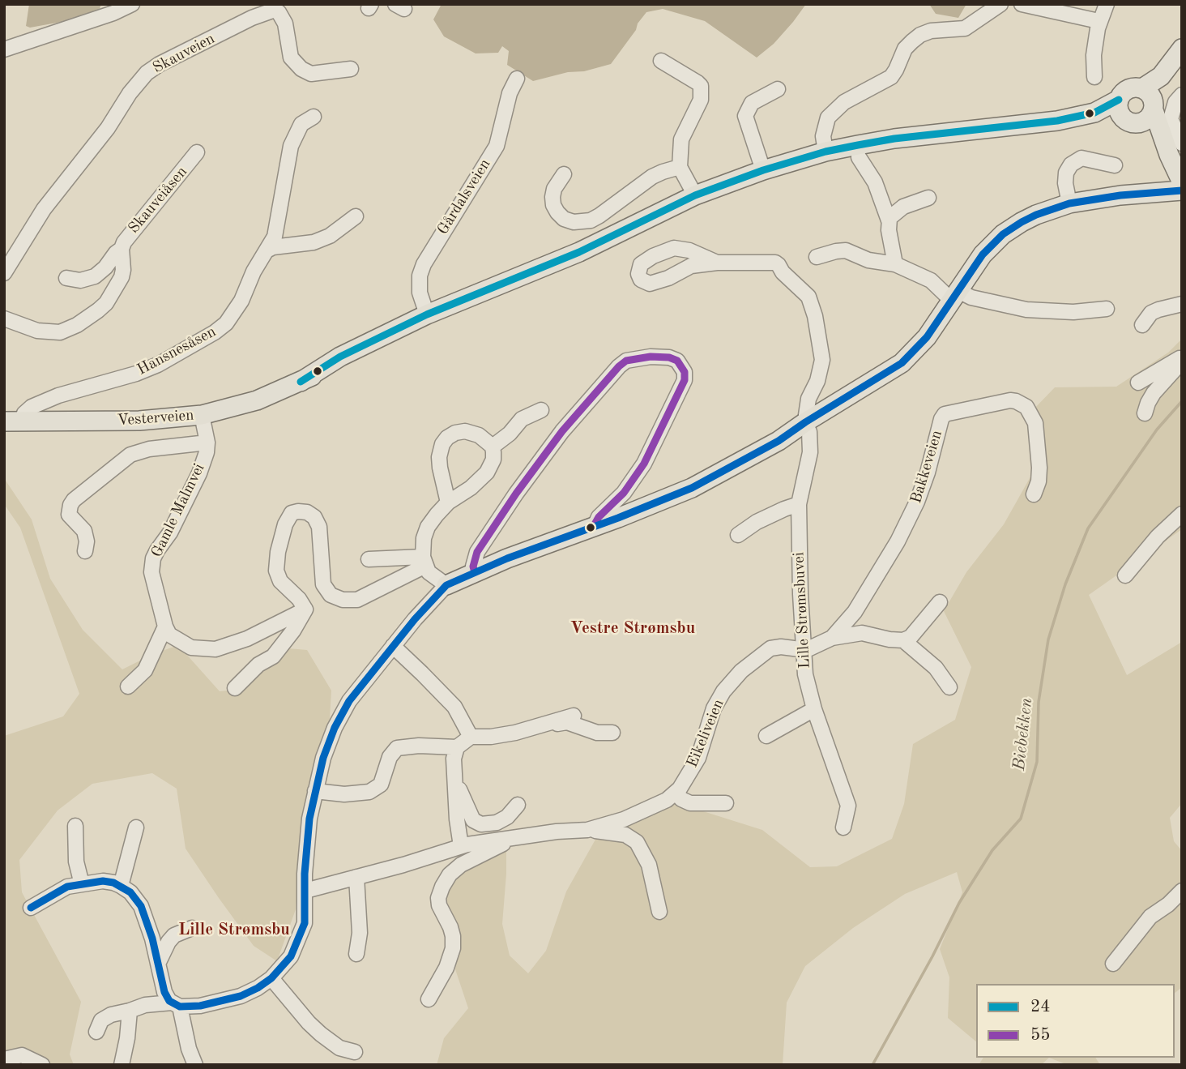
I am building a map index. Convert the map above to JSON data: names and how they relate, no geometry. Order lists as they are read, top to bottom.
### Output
{
  "streets": {
    "main road": ["Vesterveien"],
    "street": [
      "Skauveien",
      "Gårdalsveien",
      "Skauveiåsen",
      "Hansnesåsen",
      "Bakkeveien",
      "Gamle Malmvei",
      "Lille Strømsbuvei",
      "Eikeliveien"
    ]
  },
  "crossings": [
    ["Gårdalsveien", "Vesterveien"],
    ["Hansnesåsen", "Vesterveien"],
    ["Vesterveien", "Gamle Malmvei"],
    ["Bakkeveien", "Lille Strømsbuvei"],
    ["Bakkeveien", "Eikeliveien"],
    ["Lille Strømsbuvei", "Eikeliveien"]
  ],
  "districts": ["Vestre Strømsbu", "Lille Strømsbu"],
  "water": ["Biebekken"],
  "lines": ["transit line 24", "transit line 55"],
  "legend": ["24", "55"]
}
